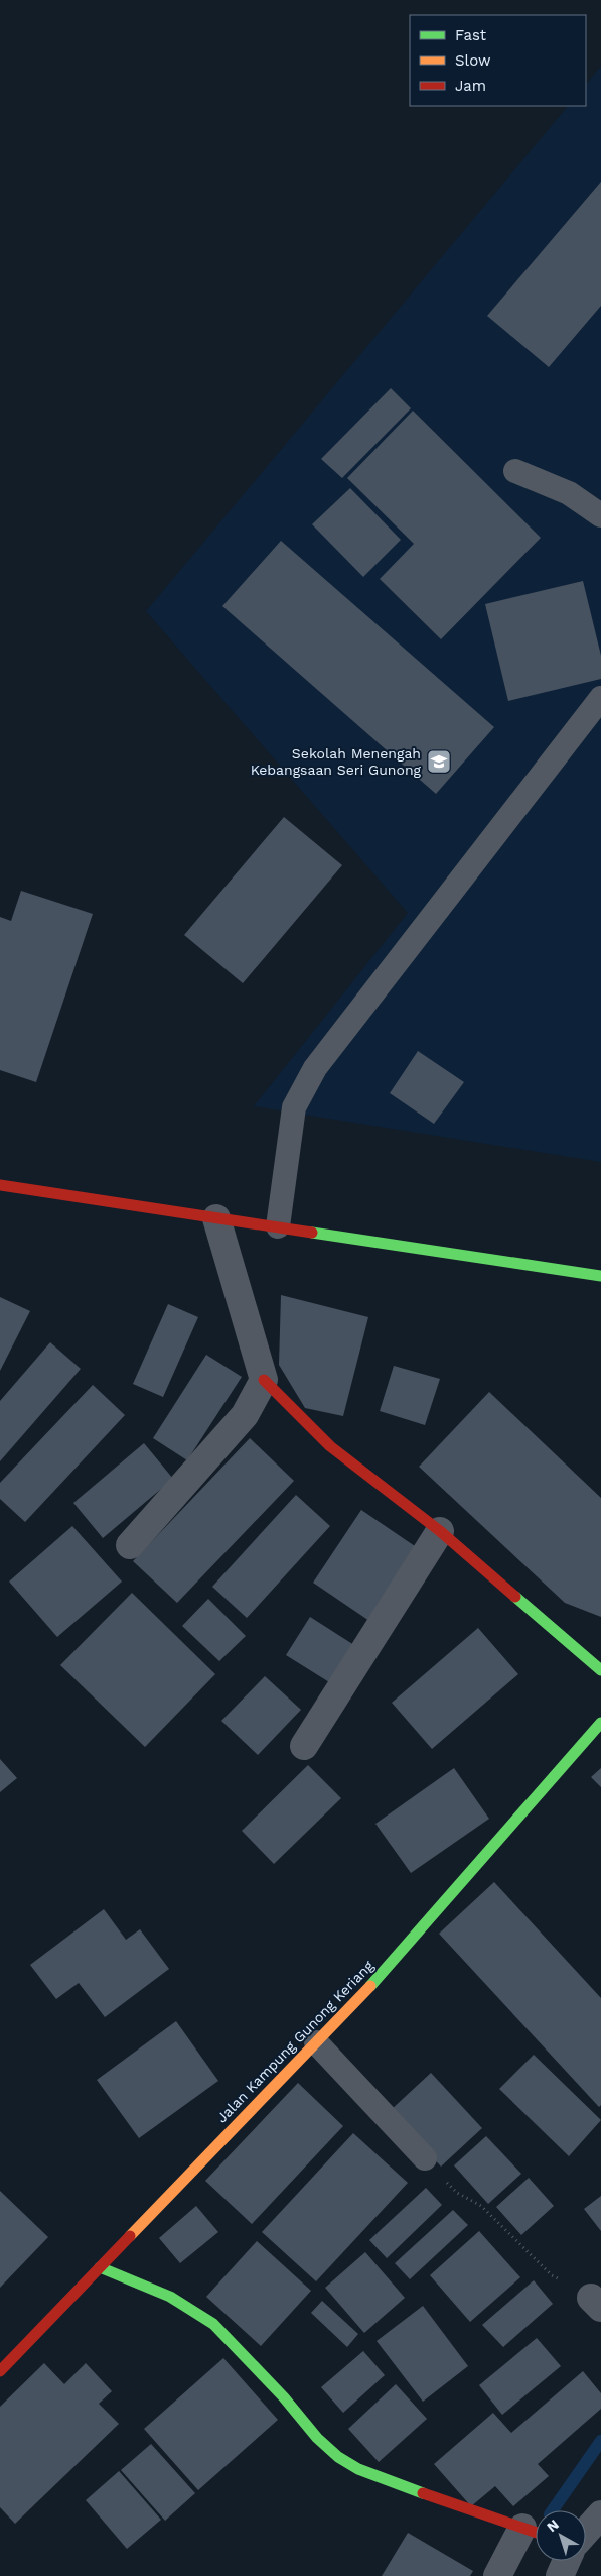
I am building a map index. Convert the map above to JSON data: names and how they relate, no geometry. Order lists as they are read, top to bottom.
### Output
{
  "streets": {
    "street": ["Jalan Kampung Gunong Keriang"]
  },
  "places": {
    "school or university": ["Sekolah Menengah Kebangsaan Seri Gunong"]
  },
  "legend": ["Fast", "Slow", "Jam"],
  "north": "top left"
}
